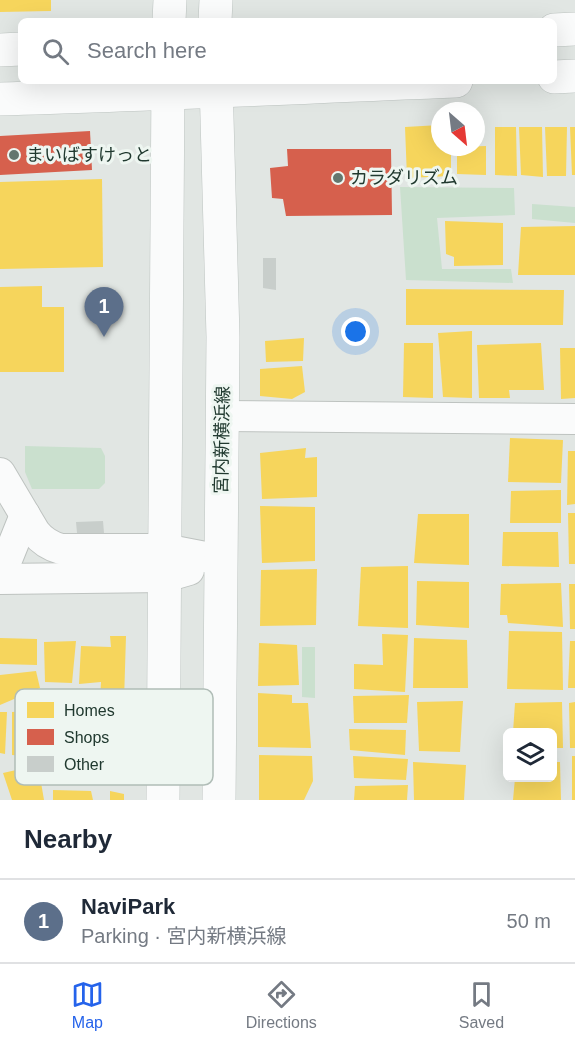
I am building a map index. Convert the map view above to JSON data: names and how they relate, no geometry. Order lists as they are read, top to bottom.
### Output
{
  "streets": {
    "street": ["宮内新横浜線"]
  },
  "places": ["まいばすけっと", "カラダリズム"],
  "legend": ["Homes", "Shops", "Other"],
  "north": "bottom right",
  "page": {
    "search": "Search here",
    "pins": "1",
    "heading": "Nearby",
    "list": [
      {
        "mark": "1",
        "name": "NaviPark",
        "note": "Parking · 宮内新横浜線",
        "value": "50 m"
      }
    ],
    "nav": ["Map", "Directions", "Saved"]
  }
}
